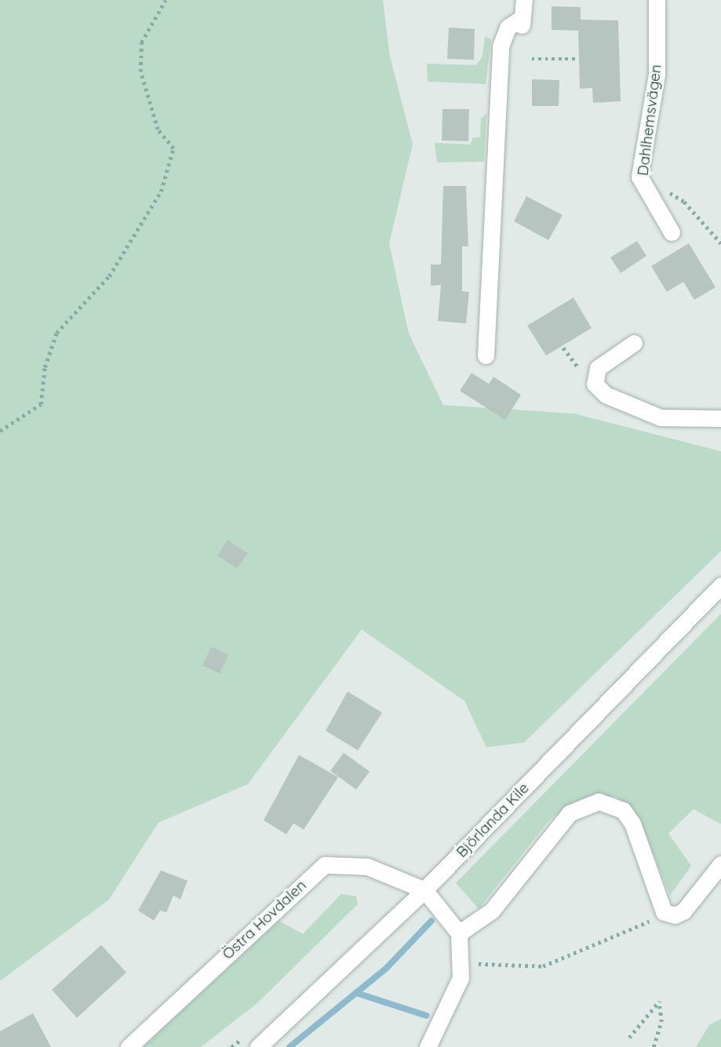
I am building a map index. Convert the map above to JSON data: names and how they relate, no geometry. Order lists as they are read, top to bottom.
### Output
{
  "streets": {
    "street": ["Dahlhemsvägen", "Björlanda Kile", "Östra Hovdalen"]
  },
  "crossings": [
    ["Björlanda Kile", "Östra Hovdalen"]
  ]
}
